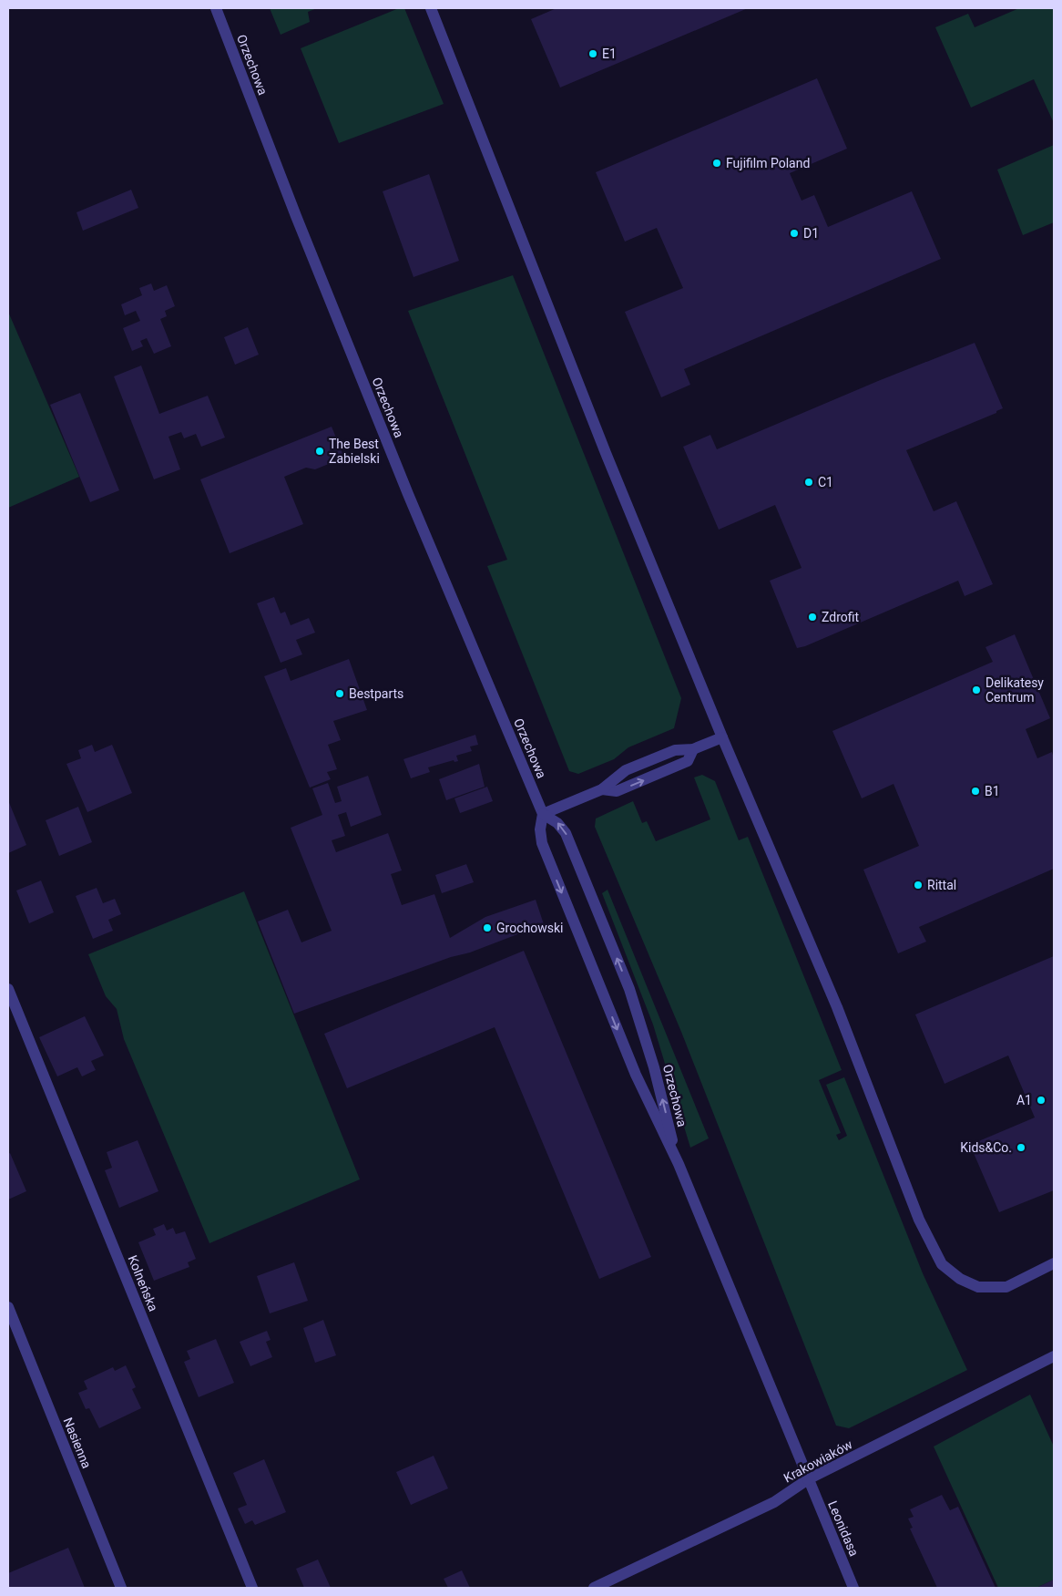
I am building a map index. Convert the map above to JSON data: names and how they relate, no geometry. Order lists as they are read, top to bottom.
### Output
{
  "streets": {
    "street": [
      "Orzechowa",
      "Kolneńska",
      "Nasienna",
      "Krakowiaków",
      "Leonidasa"
    ]
  },
  "crossings": [
    ["Orzechowa", "Krakowiaków"],
    ["Orzechowa", "Leonidasa"],
    ["Krakowiaków", "Leonidasa"]
  ],
  "places": [
    "E1",
    "Fujifilm Poland",
    "D1",
    "The Best Zabielski",
    "C1",
    "Zdrofit",
    "Delikatesy Centrum",
    "Bestparts",
    "B1",
    "Rittal",
    "Grochowski",
    "A1",
    "Kids&Co."
  ]
}
